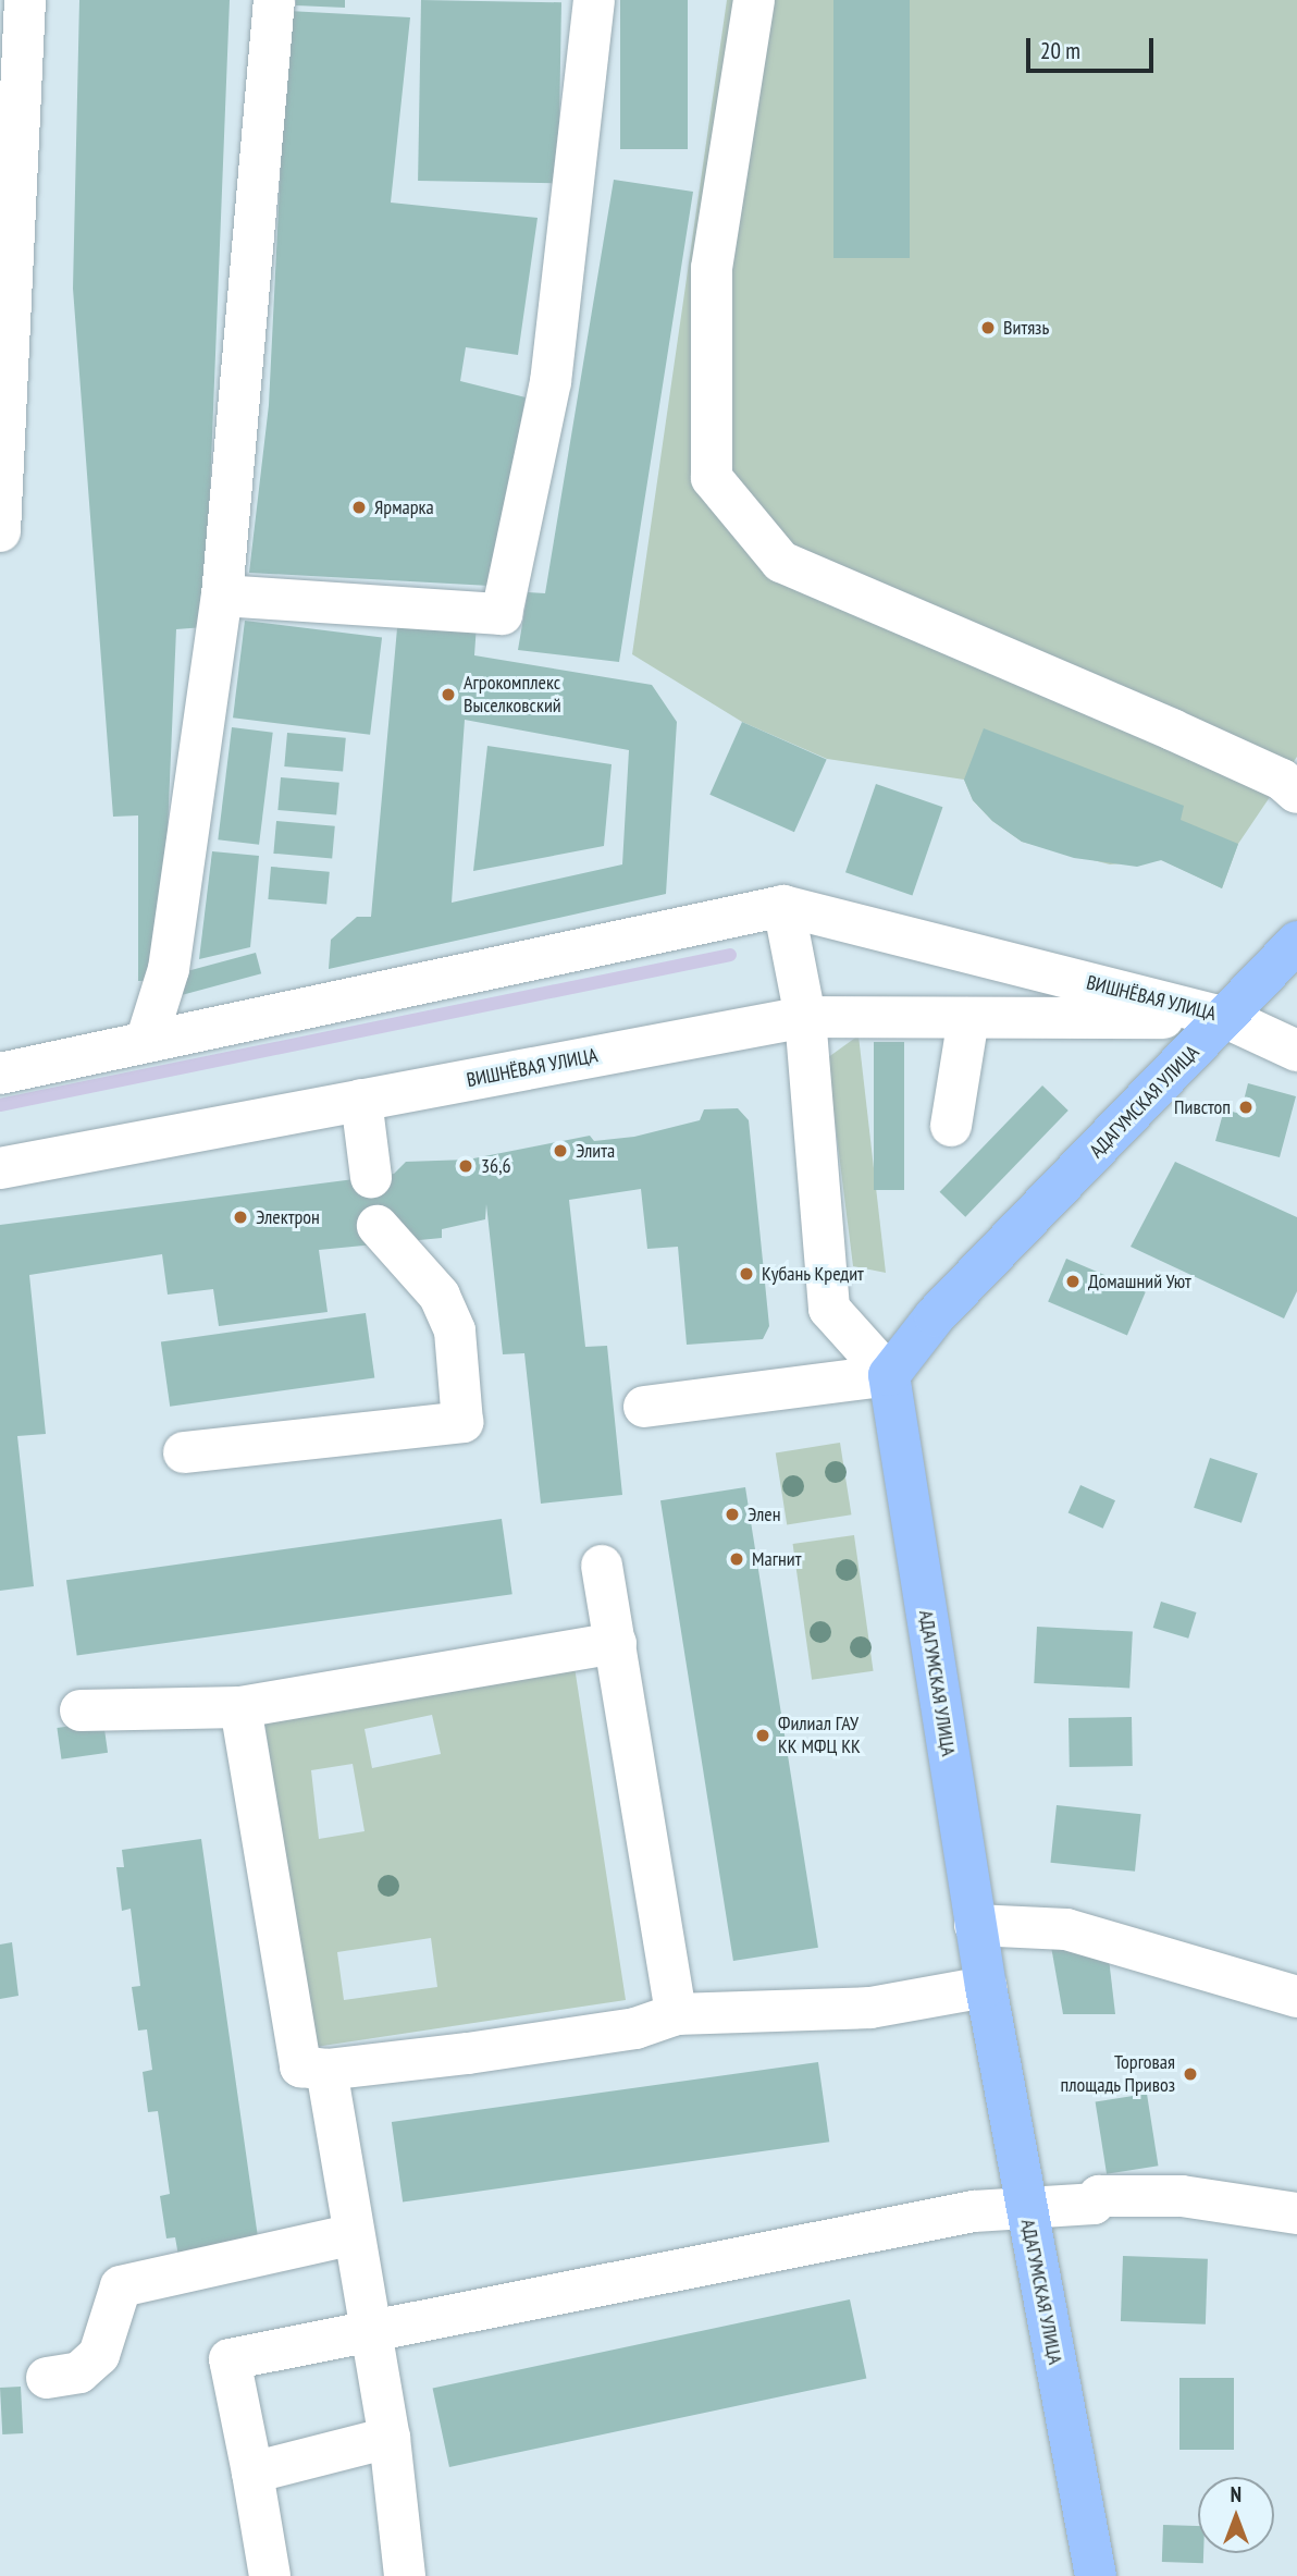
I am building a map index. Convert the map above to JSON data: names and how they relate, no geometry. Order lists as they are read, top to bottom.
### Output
{
  "streets": {
    "main road": ["АДАГУМСКАЯ УЛИЦА"],
    "street": ["ВИШНЁВАЯ УЛИЦА"]
  },
  "crossings": [
    ["ВИШНЁВАЯ УЛИЦА", "АДАГУМСКАЯ УЛИЦА"]
  ],
  "places": [
    "Витязь",
    "Ярмарка",
    "Агрокомплекс Выселковский",
    "Пивстоп",
    "Элита",
    "36,6",
    "Электрон",
    "Кубань Кредит",
    "Домашний Уют",
    "Элен",
    "Магнит",
    "Филиал ГАУ КК МФЦ КК",
    "Торговая площадь Привоз"
  ],
  "scale_bar": "20 m",
  "north": "top"
}
